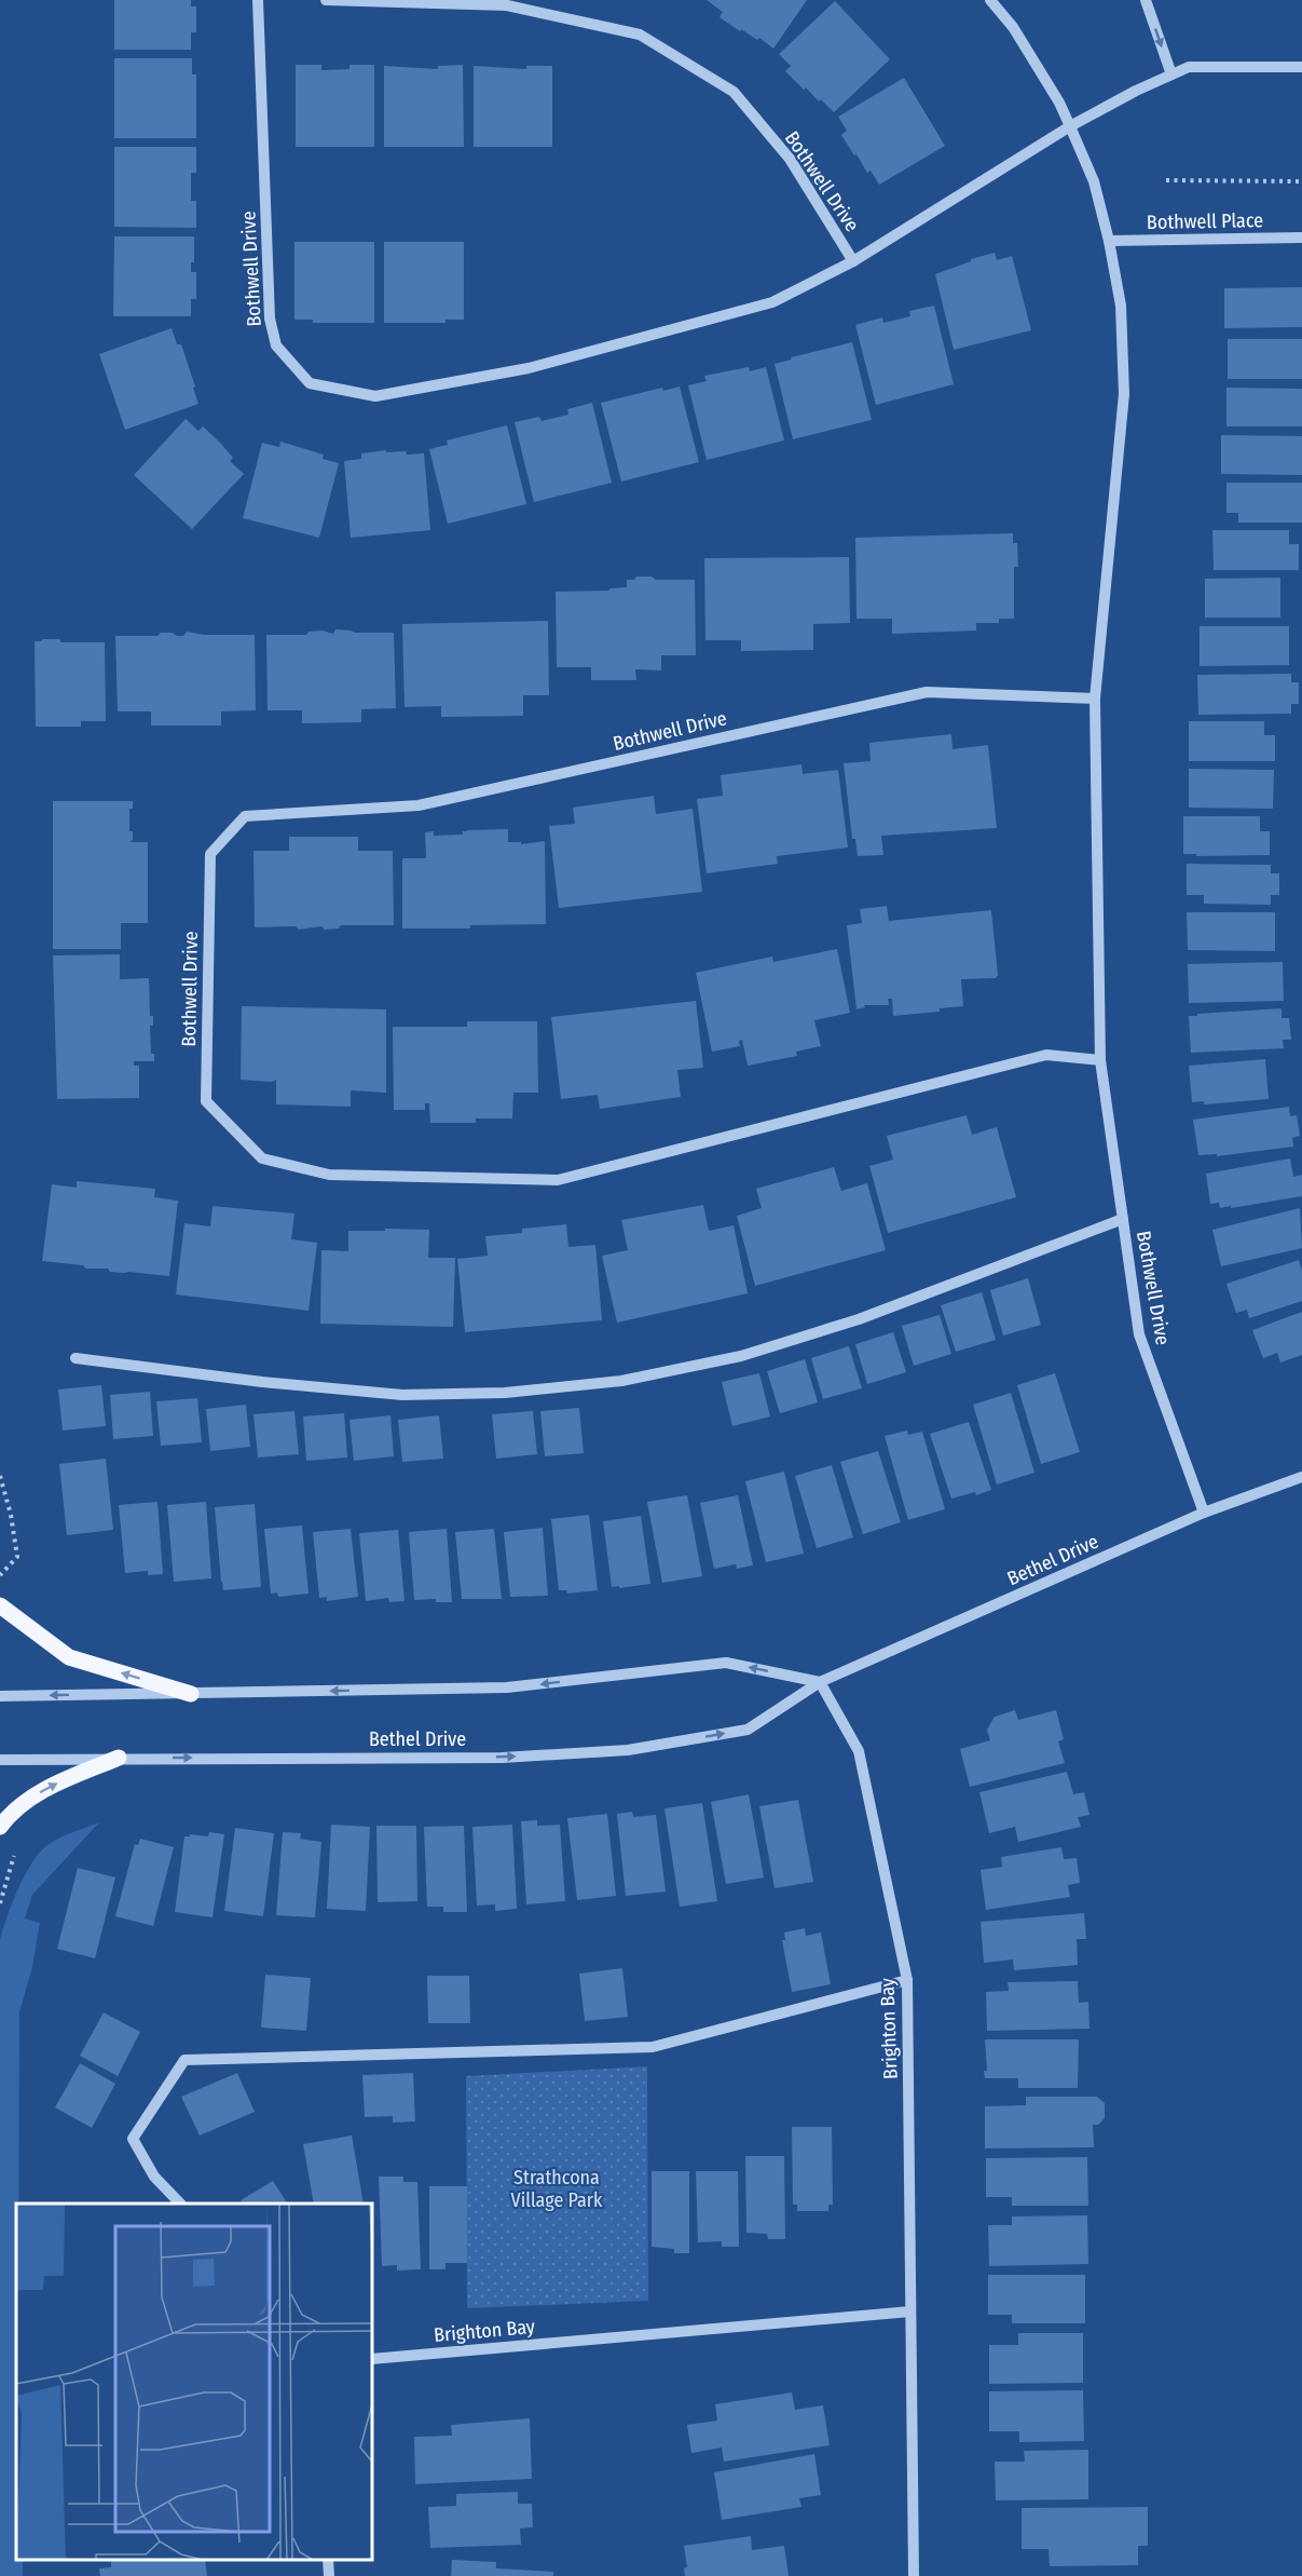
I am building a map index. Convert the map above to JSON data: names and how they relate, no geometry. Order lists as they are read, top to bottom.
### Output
{
  "streets": {
    "street": [
      "Bothwell Drive",
      "Bothwell Place",
      "Bethel Drive",
      "Brighton Bay"
    ]
  },
  "crossings": [
    ["Bothwell Drive", "Bothwell Place"],
    ["Bothwell Drive", "Bethel Drive"],
    ["Bethel Drive", "Brighton Bay"]
  ],
  "parks": ["Strathcona Village Park"]
}
